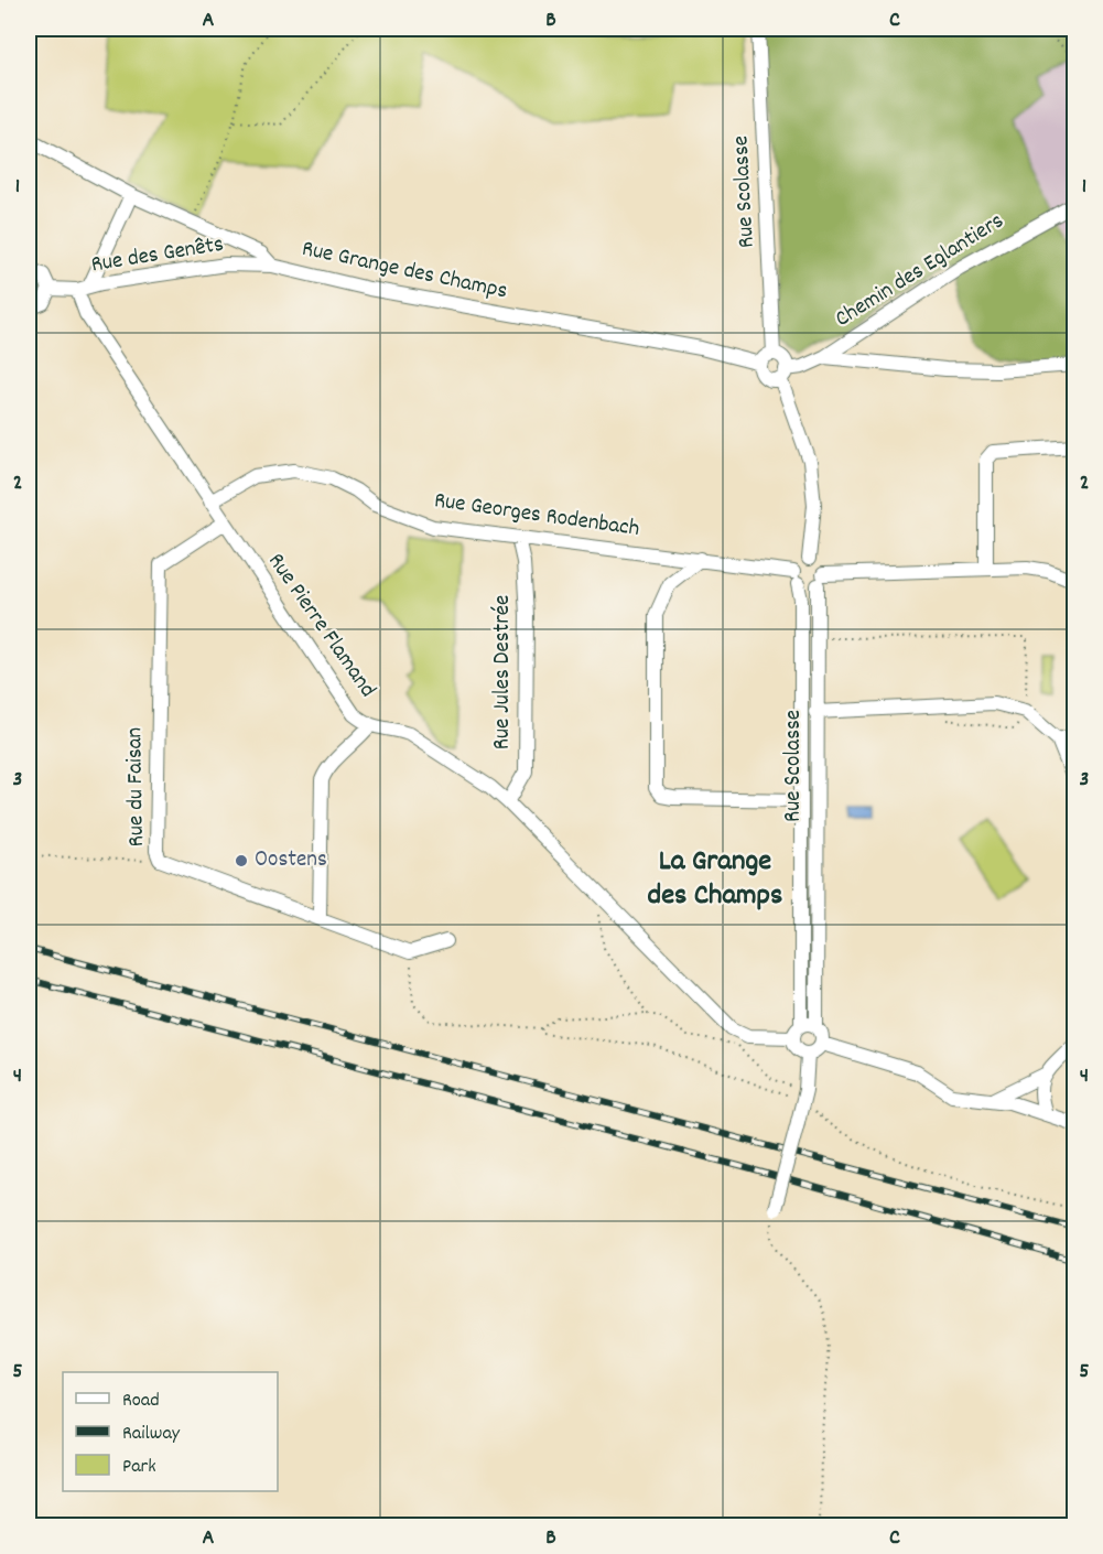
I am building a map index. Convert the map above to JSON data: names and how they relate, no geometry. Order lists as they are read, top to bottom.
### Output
{
  "streets": {
    "street": [
      "Rue Scolasse",
      "Rue des Genêts",
      "Rue Grange des Champs",
      "Chemin des Eglantiers",
      "Rue Georges Rodenbach",
      "Rue Pierre Flamand",
      "Rue Jules Destrée",
      "Rue du Faisan"
    ]
  },
  "crossings": [
    ["Rue Scolasse", "Rue Grange des Champs"],
    ["Rue Scolasse", "Chemin des Eglantiers"],
    ["Rue Scolasse", "Rue Georges Rodenbach"],
    ["Rue Scolasse", "Rue Pierre Flamand"],
    ["Rue des Genêts", "Rue Grange des Champs"],
    ["Rue des Genêts", "Rue Pierre Flamand"],
    ["Rue Grange des Champs", "Chemin des Eglantiers"],
    ["Rue Georges Rodenbach", "Rue Pierre Flamand"],
    ["Rue Georges Rodenbach", "Rue Jules Destrée"],
    ["Rue Pierre Flamand", "Rue Jules Destrée"],
    ["Rue Pierre Flamand", "Rue du Faisan"]
  ],
  "districts": ["La Grange des Champs"],
  "places": ["Oostens"],
  "legend": ["Road", "Railway", "Park"],
  "grid": {
    "columns": ["A", "B", "C"],
    "rows": [
      "1",
      "2",
      "3",
      "4",
      "5"
    ]
  }
}
